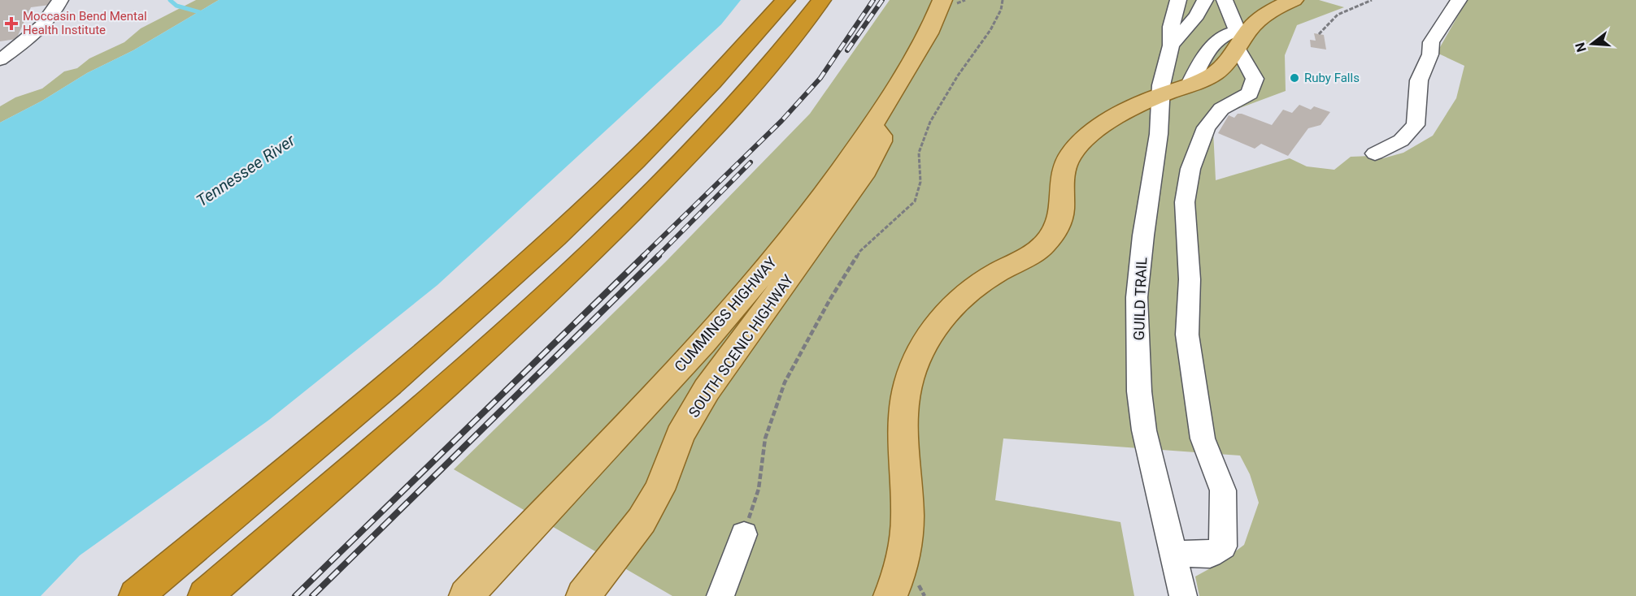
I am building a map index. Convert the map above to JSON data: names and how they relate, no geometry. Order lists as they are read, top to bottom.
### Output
{
  "streets": {
    "main road": ["CUMMINGS HIGHWAY", "SOUTH SCENIC HIGHWAY"],
    "street": ["GUILD TRAIL"]
  },
  "crossings": [
    ["CUMMINGS HIGHWAY", "SOUTH SCENIC HIGHWAY"]
  ],
  "water": ["Tennessee River"],
  "places": {
    "health": ["Moccasin Bend Mental Health Institute"],
    "other": ["Ruby Falls"]
  },
  "north": "left"
}
